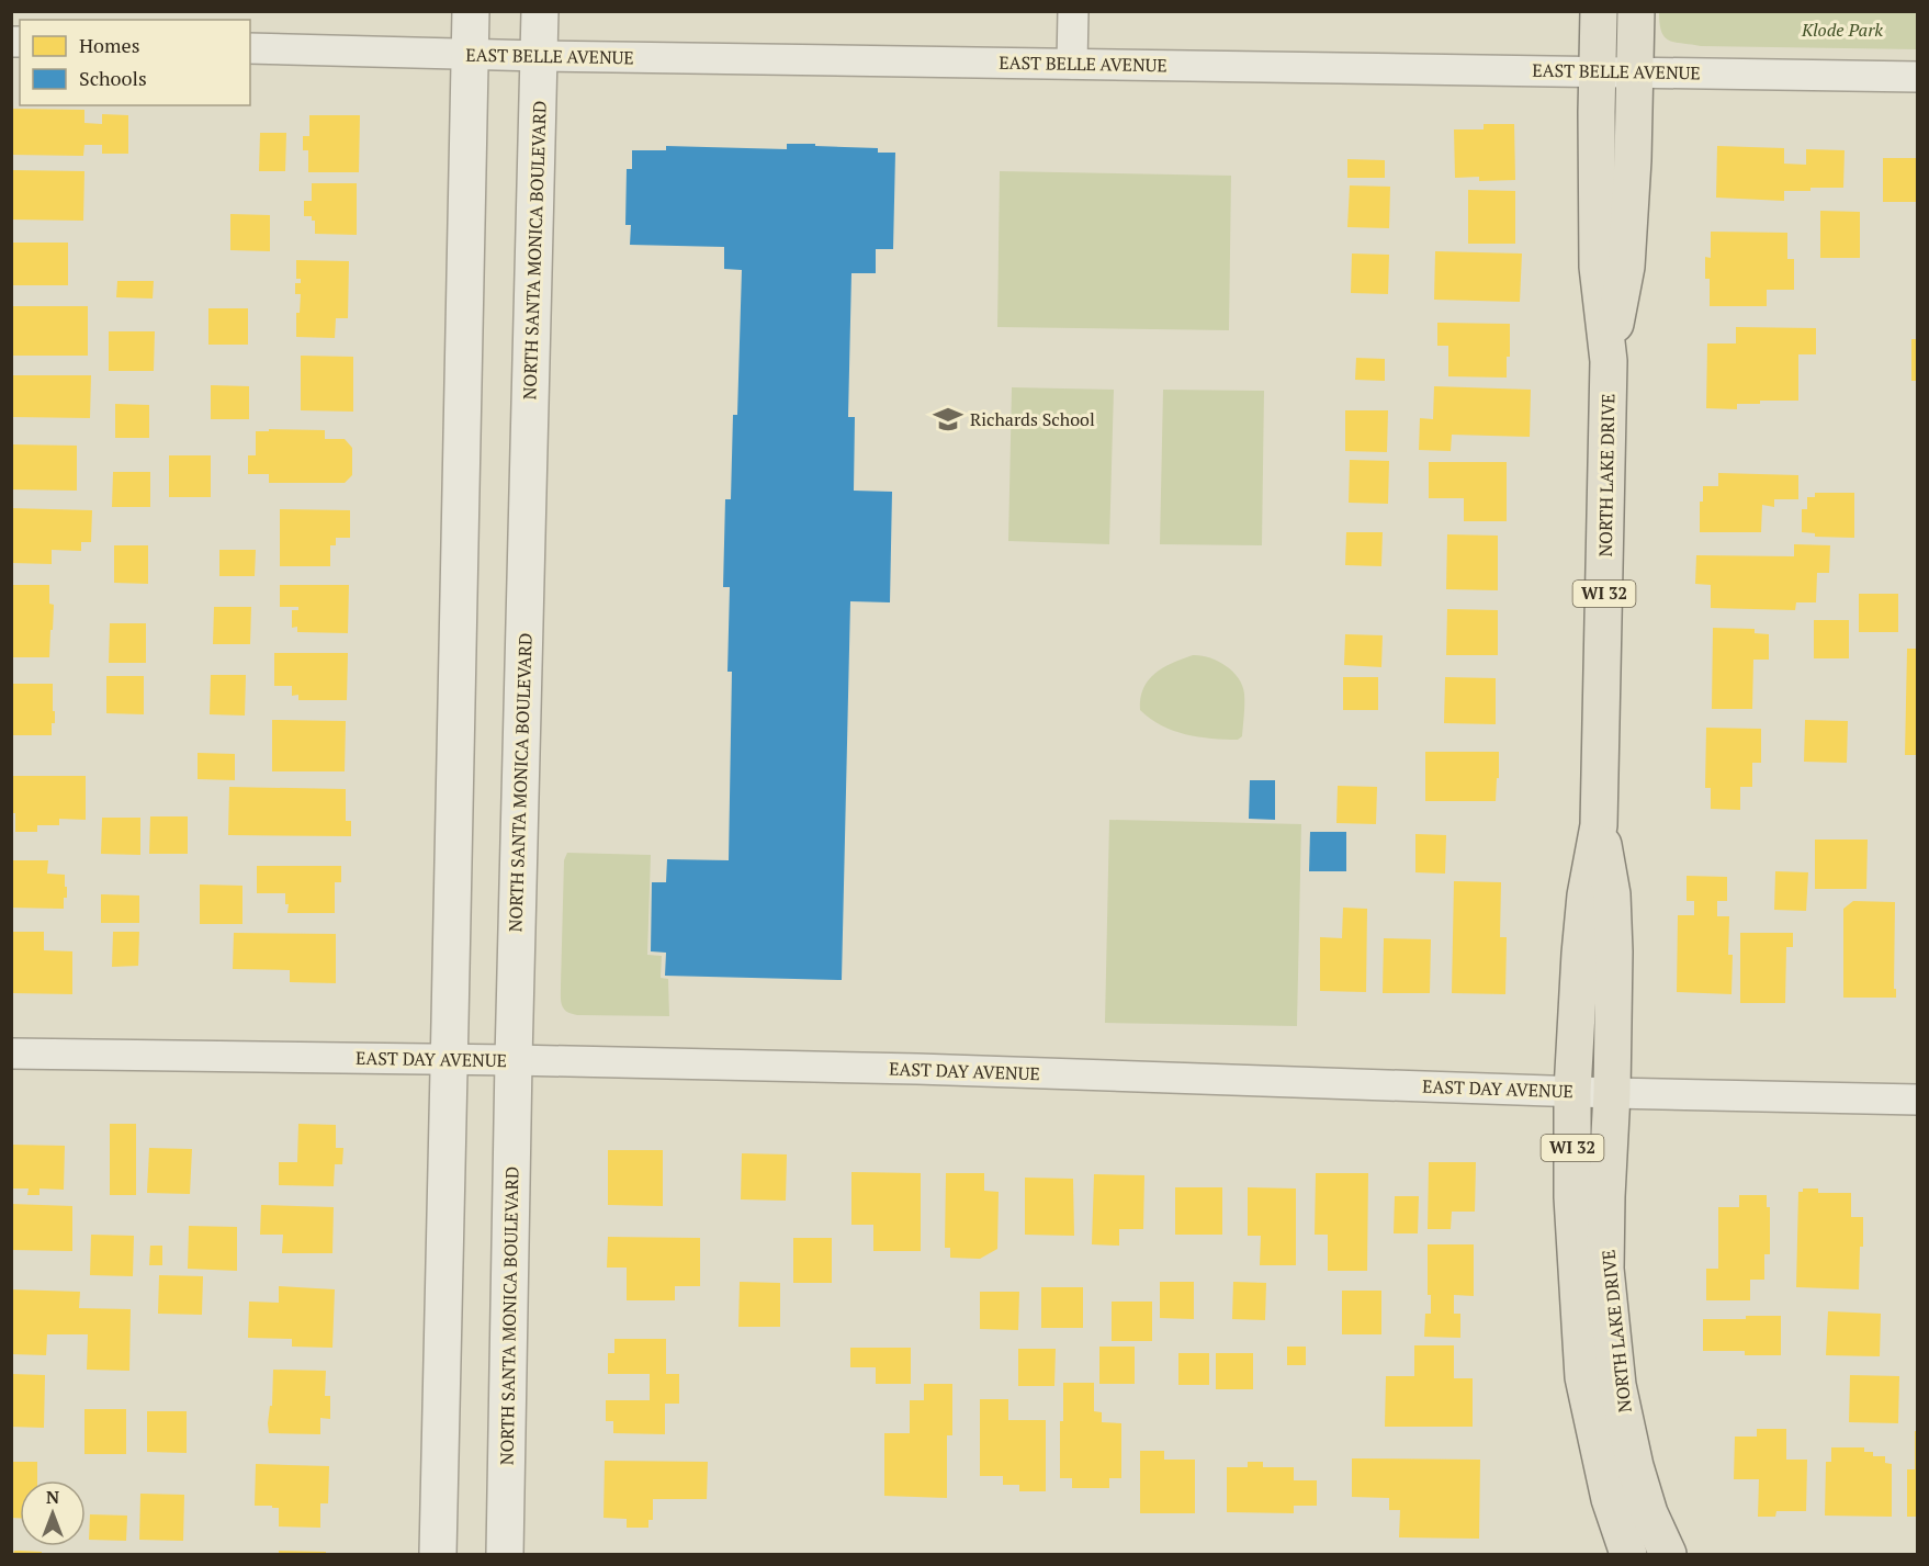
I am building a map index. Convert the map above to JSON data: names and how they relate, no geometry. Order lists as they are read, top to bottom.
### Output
{
  "streets": {
    "main road": ["NORTH LAKE DRIVE", "WI 32"],
    "street": ["EAST BELLE AVENUE", "NORTH SANTA MONICA BOULEVARD", "EAST DAY AVENUE"]
  },
  "crossings": [
    ["EAST BELLE AVENUE", "NORTH SANTA MONICA BOULEVARD"],
    ["EAST BELLE AVENUE", "NORTH LAKE DRIVE"],
    ["NORTH SANTA MONICA BOULEVARD", "EAST DAY AVENUE"],
    ["NORTH LAKE DRIVE", "EAST DAY AVENUE"]
  ],
  "parks": ["Klode Park"],
  "places": {
    "school or university": ["Richards School"]
  },
  "legend": ["Homes", "Schools"],
  "north": "top"
}
